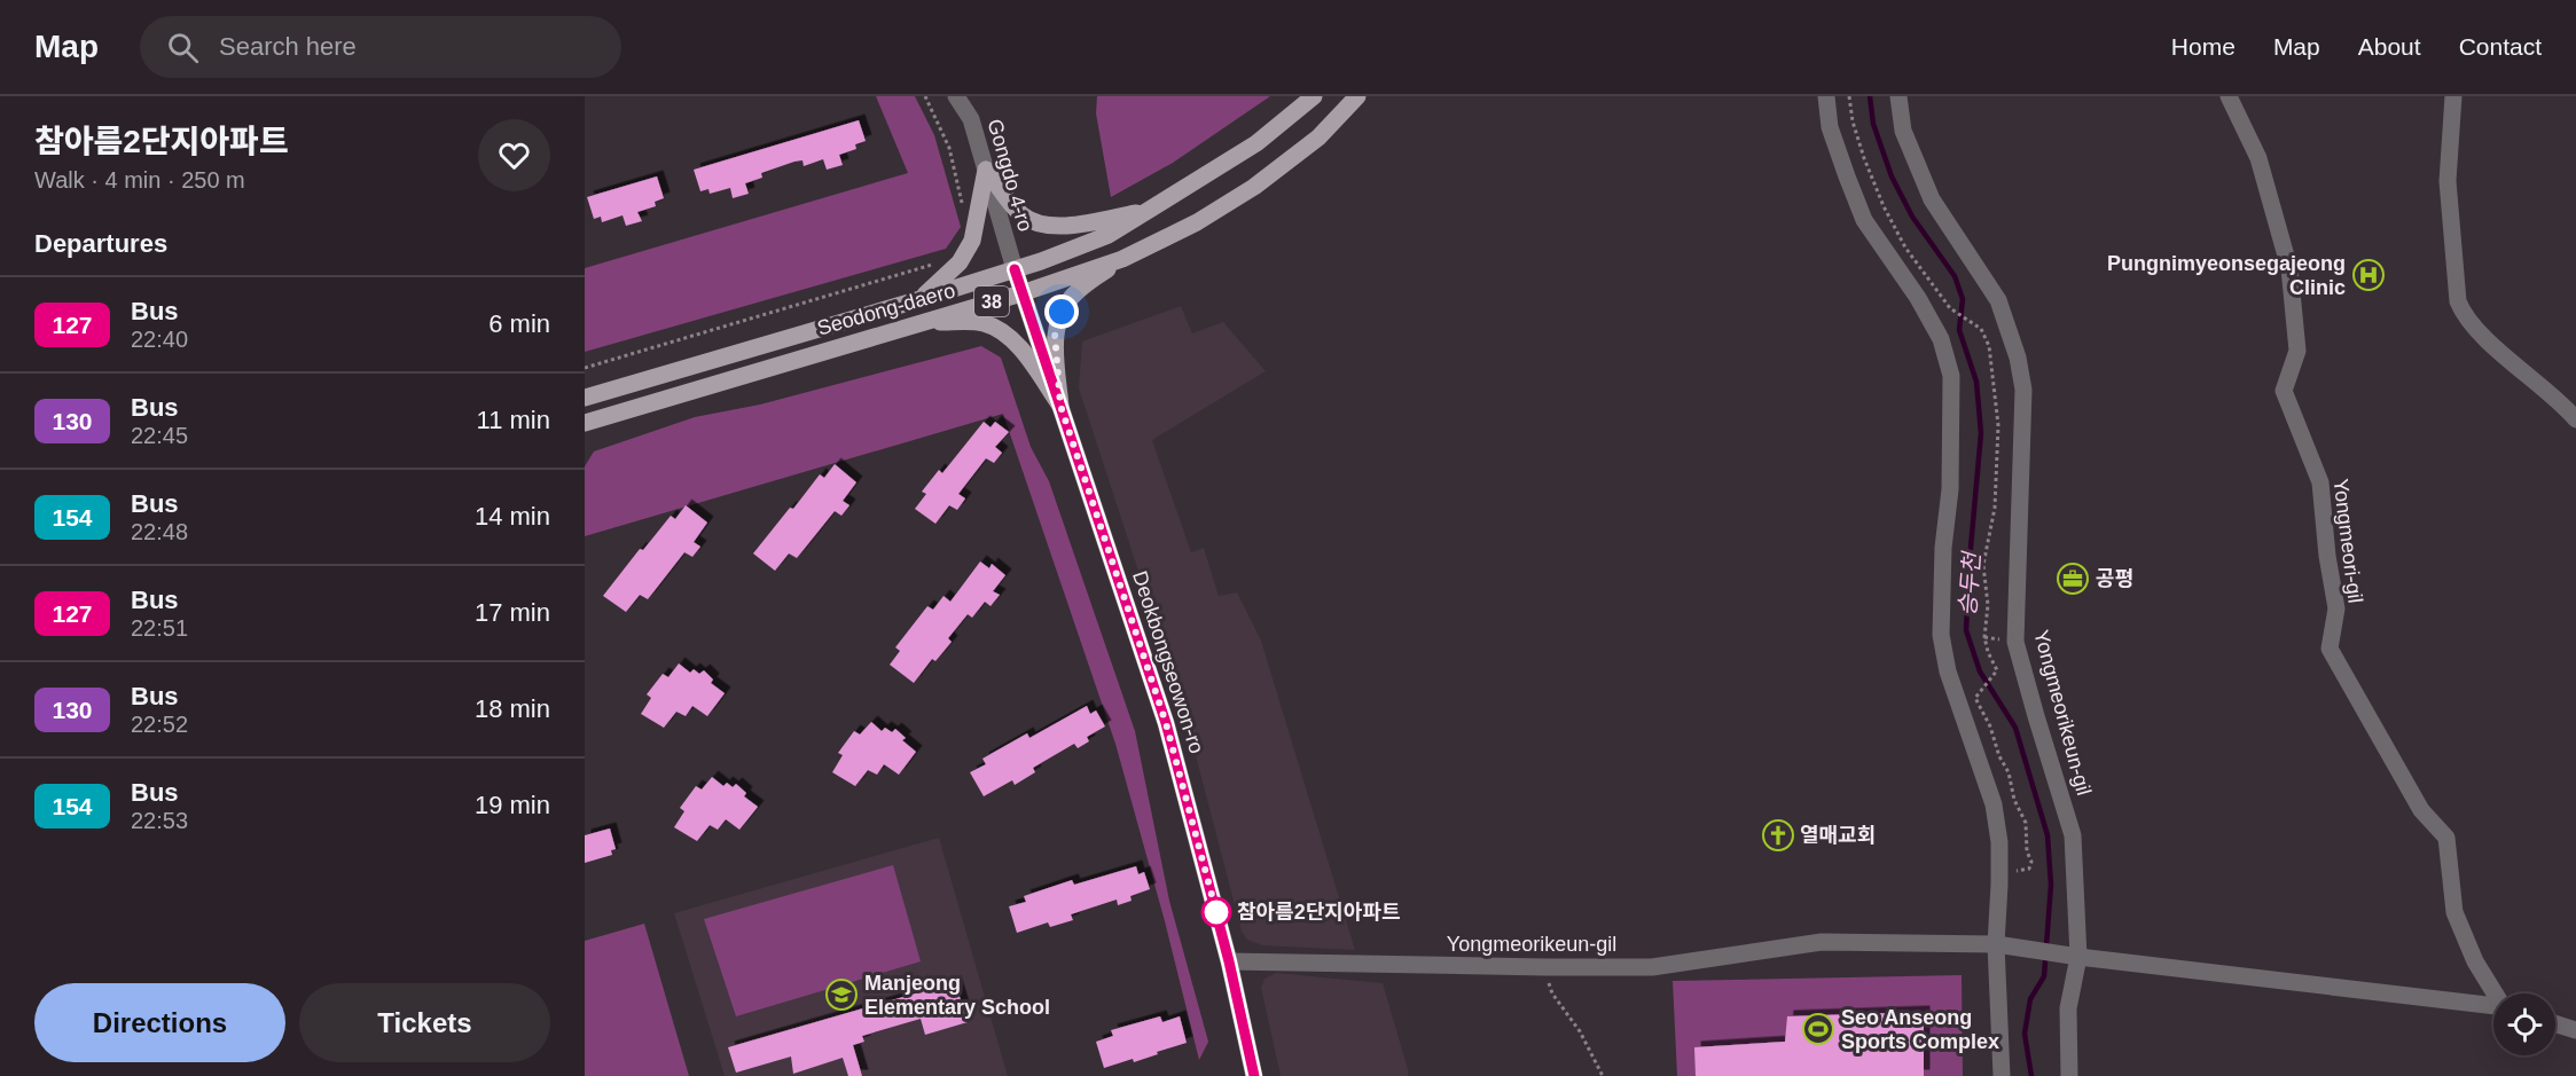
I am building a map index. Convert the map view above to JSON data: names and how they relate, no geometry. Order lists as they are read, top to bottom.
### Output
{
  "streets": {
    "main road": ["38", "Seodong-daero", "Deokbongseowon-ro"],
    "street": ["Gongdo 4-ro", "Yongmeori-gil", "Yongmeorikeun-gil"]
  },
  "crossings": [
    ["Gongdo 4-ro", "Seodong-daero"],
    ["Gongdo 4-ro", "Deokbongseowon-ro"],
    ["Seodong-daero", "Deokbongseowon-ro"],
    ["Deokbongseowon-ro", "Yongmeorikeun-gil"]
  ],
  "water": ["승두천"],
  "places": {
    "hospital": ["Pungnimyeonsegajeong Clinic"],
    "office": ["공평"],
    "church": ["열매교회"],
    "other": ["참아름2단지아파트"],
    "school or university": ["Manjeong Elementary School"],
    "sports": ["Seo Anseong Sports Complex"]
  },
  "lines": ["bus line 127"],
  "page": {
    "header": "Map",
    "search": "Search here",
    "nav": [
      "Home",
      "Map",
      "About",
      "Contact"
    ],
    "heading": [
      ["참아름2단지아파트", "Walk · 4 min · 250 m"],
      "Departures"
    ],
    "list": [
      {
        "mark": "127",
        "name": "Bus",
        "note": "22:40",
        "value": "6 min"
      },
      {
        "mark": "130",
        "name": "Bus",
        "note": "22:45",
        "value": "11 min"
      },
      {
        "mark": "154",
        "name": "Bus",
        "note": "22:48",
        "value": "14 min"
      },
      {
        "mark": "127",
        "name": "Bus",
        "note": "22:51",
        "value": "17 min"
      },
      {
        "mark": "130",
        "name": "Bus",
        "note": "22:52",
        "value": "18 min"
      },
      {
        "mark": "154",
        "name": "Bus",
        "note": "22:53",
        "value": "19 min"
      }
    ],
    "buttons": ["Directions", "Tickets"]
  }
}
